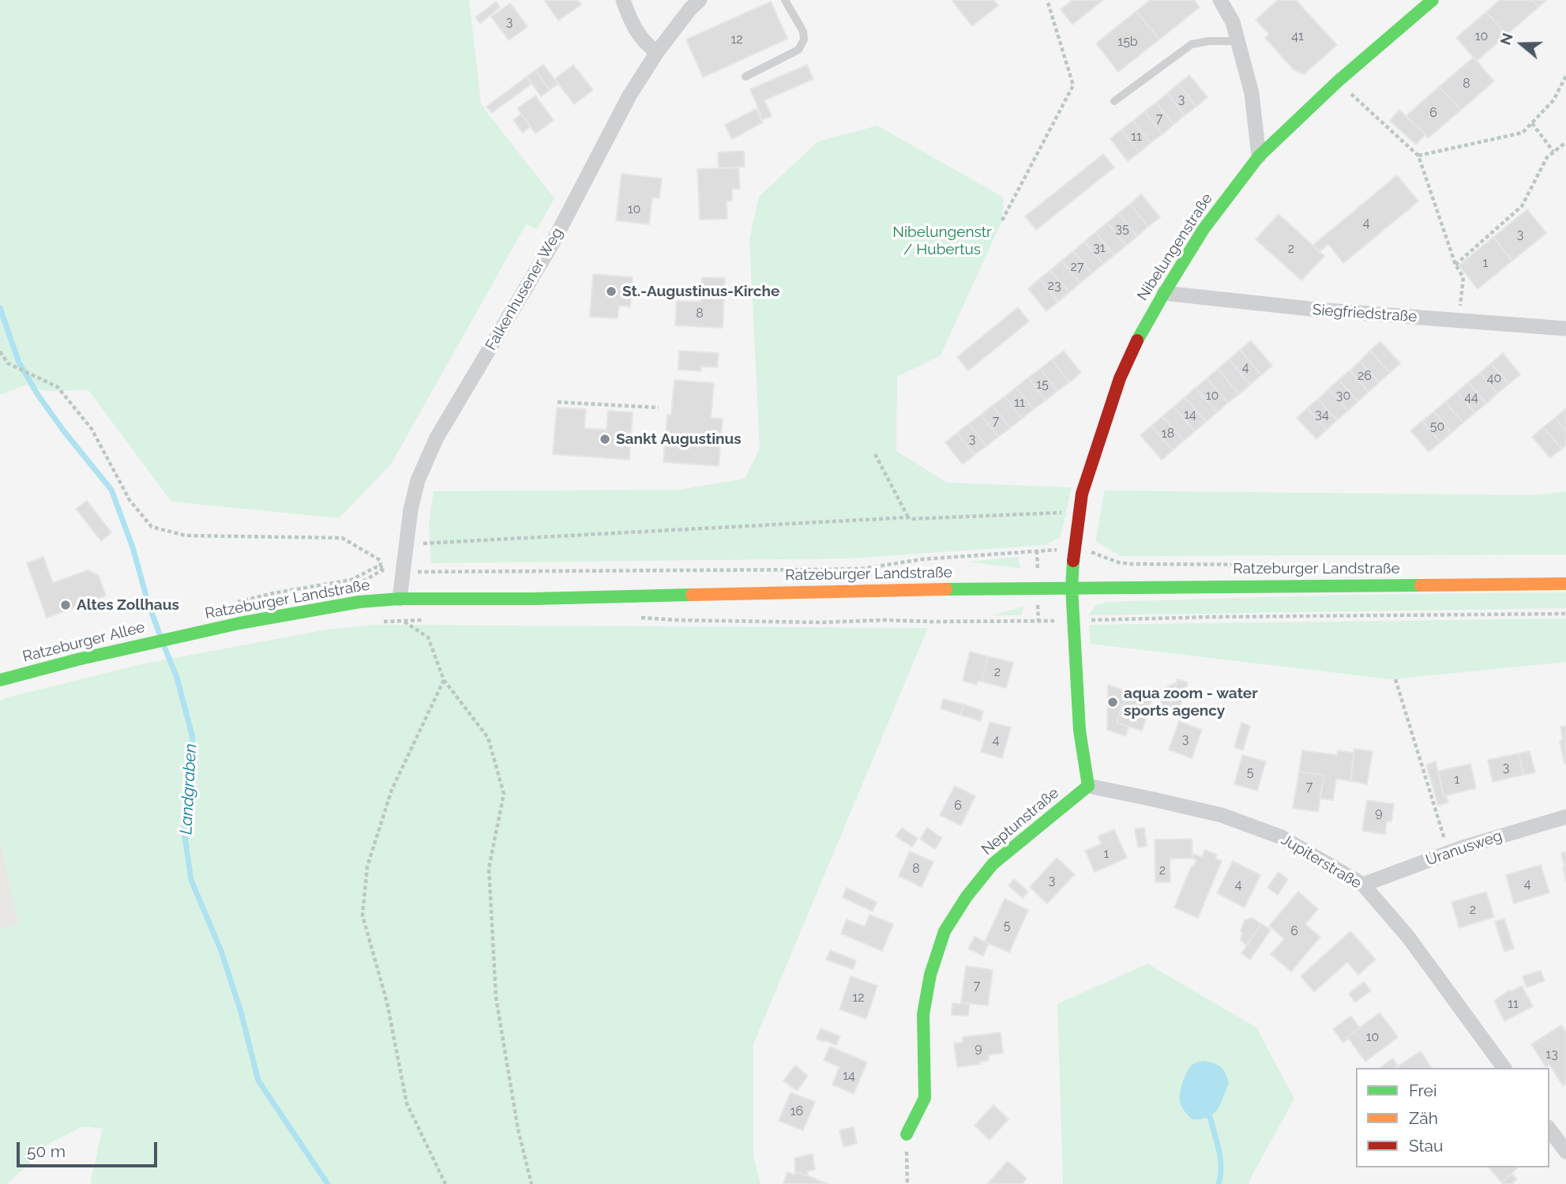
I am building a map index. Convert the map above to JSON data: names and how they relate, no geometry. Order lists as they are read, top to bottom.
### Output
{
  "streets": {
    "main road": [
      "Nibelungenstraße",
      "Ratzeburger Landstraße",
      "Ratzeburger Allee",
      "Neptunstraße"
    ],
    "street": [
      "Falkenhusener Weg",
      "Siegfriedstraße",
      "Uranusweg",
      "Jupiterstraße"
    ]
  },
  "crossings": [
    ["Nibelungenstraße", "Siegfriedstraße"],
    ["Nibelungenstraße", "Ratzeburger Landstraße"],
    ["Falkenhusener Weg", "Ratzeburger Landstraße"],
    ["Ratzeburger Landstraße", "Ratzeburger Allee"],
    ["Neptunstraße", "Jupiterstraße"],
    ["Uranusweg", "Jupiterstraße"]
  ],
  "water": ["Landgraben"],
  "parks": ["Nibelungenstr / Hubertus"],
  "places": [
    "St.-Augustinus-Kirche",
    "Sankt Augustinus",
    "Altes Zollhaus",
    "aqua zoom - water sports agency"
  ],
  "house_numbers": [
    "3",
    "41",
    "10",
    "12",
    "15b",
    "8",
    "3",
    "6",
    "7",
    "11",
    "10",
    "4",
    "35",
    "3",
    "31",
    "2",
    "1",
    "27",
    "23",
    "8",
    "4",
    "26",
    "40",
    "15",
    "10",
    "30",
    "44",
    "11",
    "14",
    "34",
    "7",
    "50",
    "18",
    "3",
    "2",
    "3",
    "4",
    "3",
    "5",
    "1",
    "7",
    "6",
    "9",
    "1",
    "8",
    "2",
    "3",
    "4",
    "4",
    "2",
    "5",
    "6",
    "7",
    "12",
    "11",
    "10",
    "9",
    "13",
    "14",
    "16"
  ],
  "legend": ["Frei", "Zäh", "Stau"],
  "scale_bar": "50 m",
  "north": "left"
}
